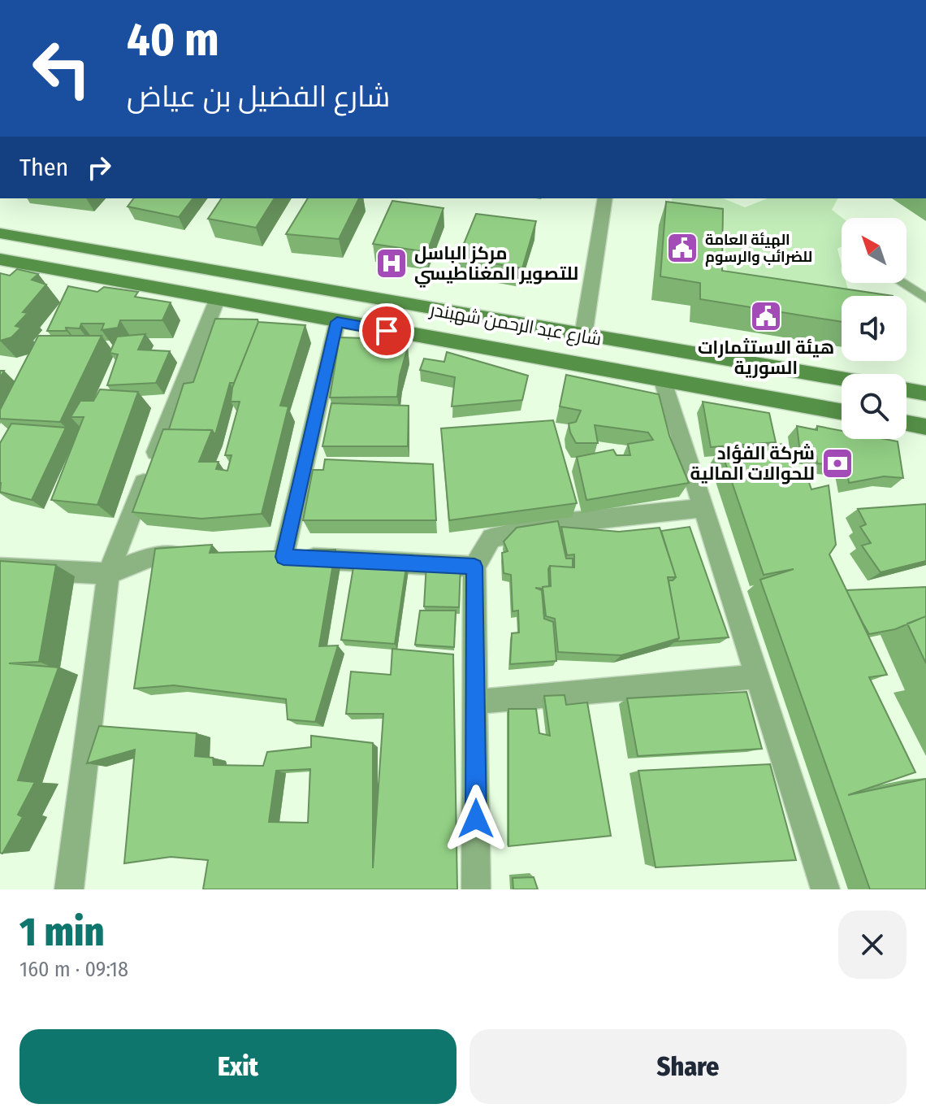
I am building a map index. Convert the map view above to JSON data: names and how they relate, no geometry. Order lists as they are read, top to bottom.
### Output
{
  "streets": {
    "main road": ["شارع عبد الرحمن شهبندر"]
  },
  "places": {
    "public building": ["الهيئة العامة للضرائب والرسوم", "هيئة الاستثمارات السورية"],
    "hospital": ["مركز الباسل للتصوير المغناطيسي"],
    "bank": ["شركة الفؤاد للحوالات المالية"]
  },
  "north": "top left",
  "page": {
    "turn": ["40 m", "شارع الفضيل بن عياض"],
    "then": "Then",
    "heading": ["1 min", "160 m · 09:18"],
    "buttons": ["Exit", "Share"]
  }
}
